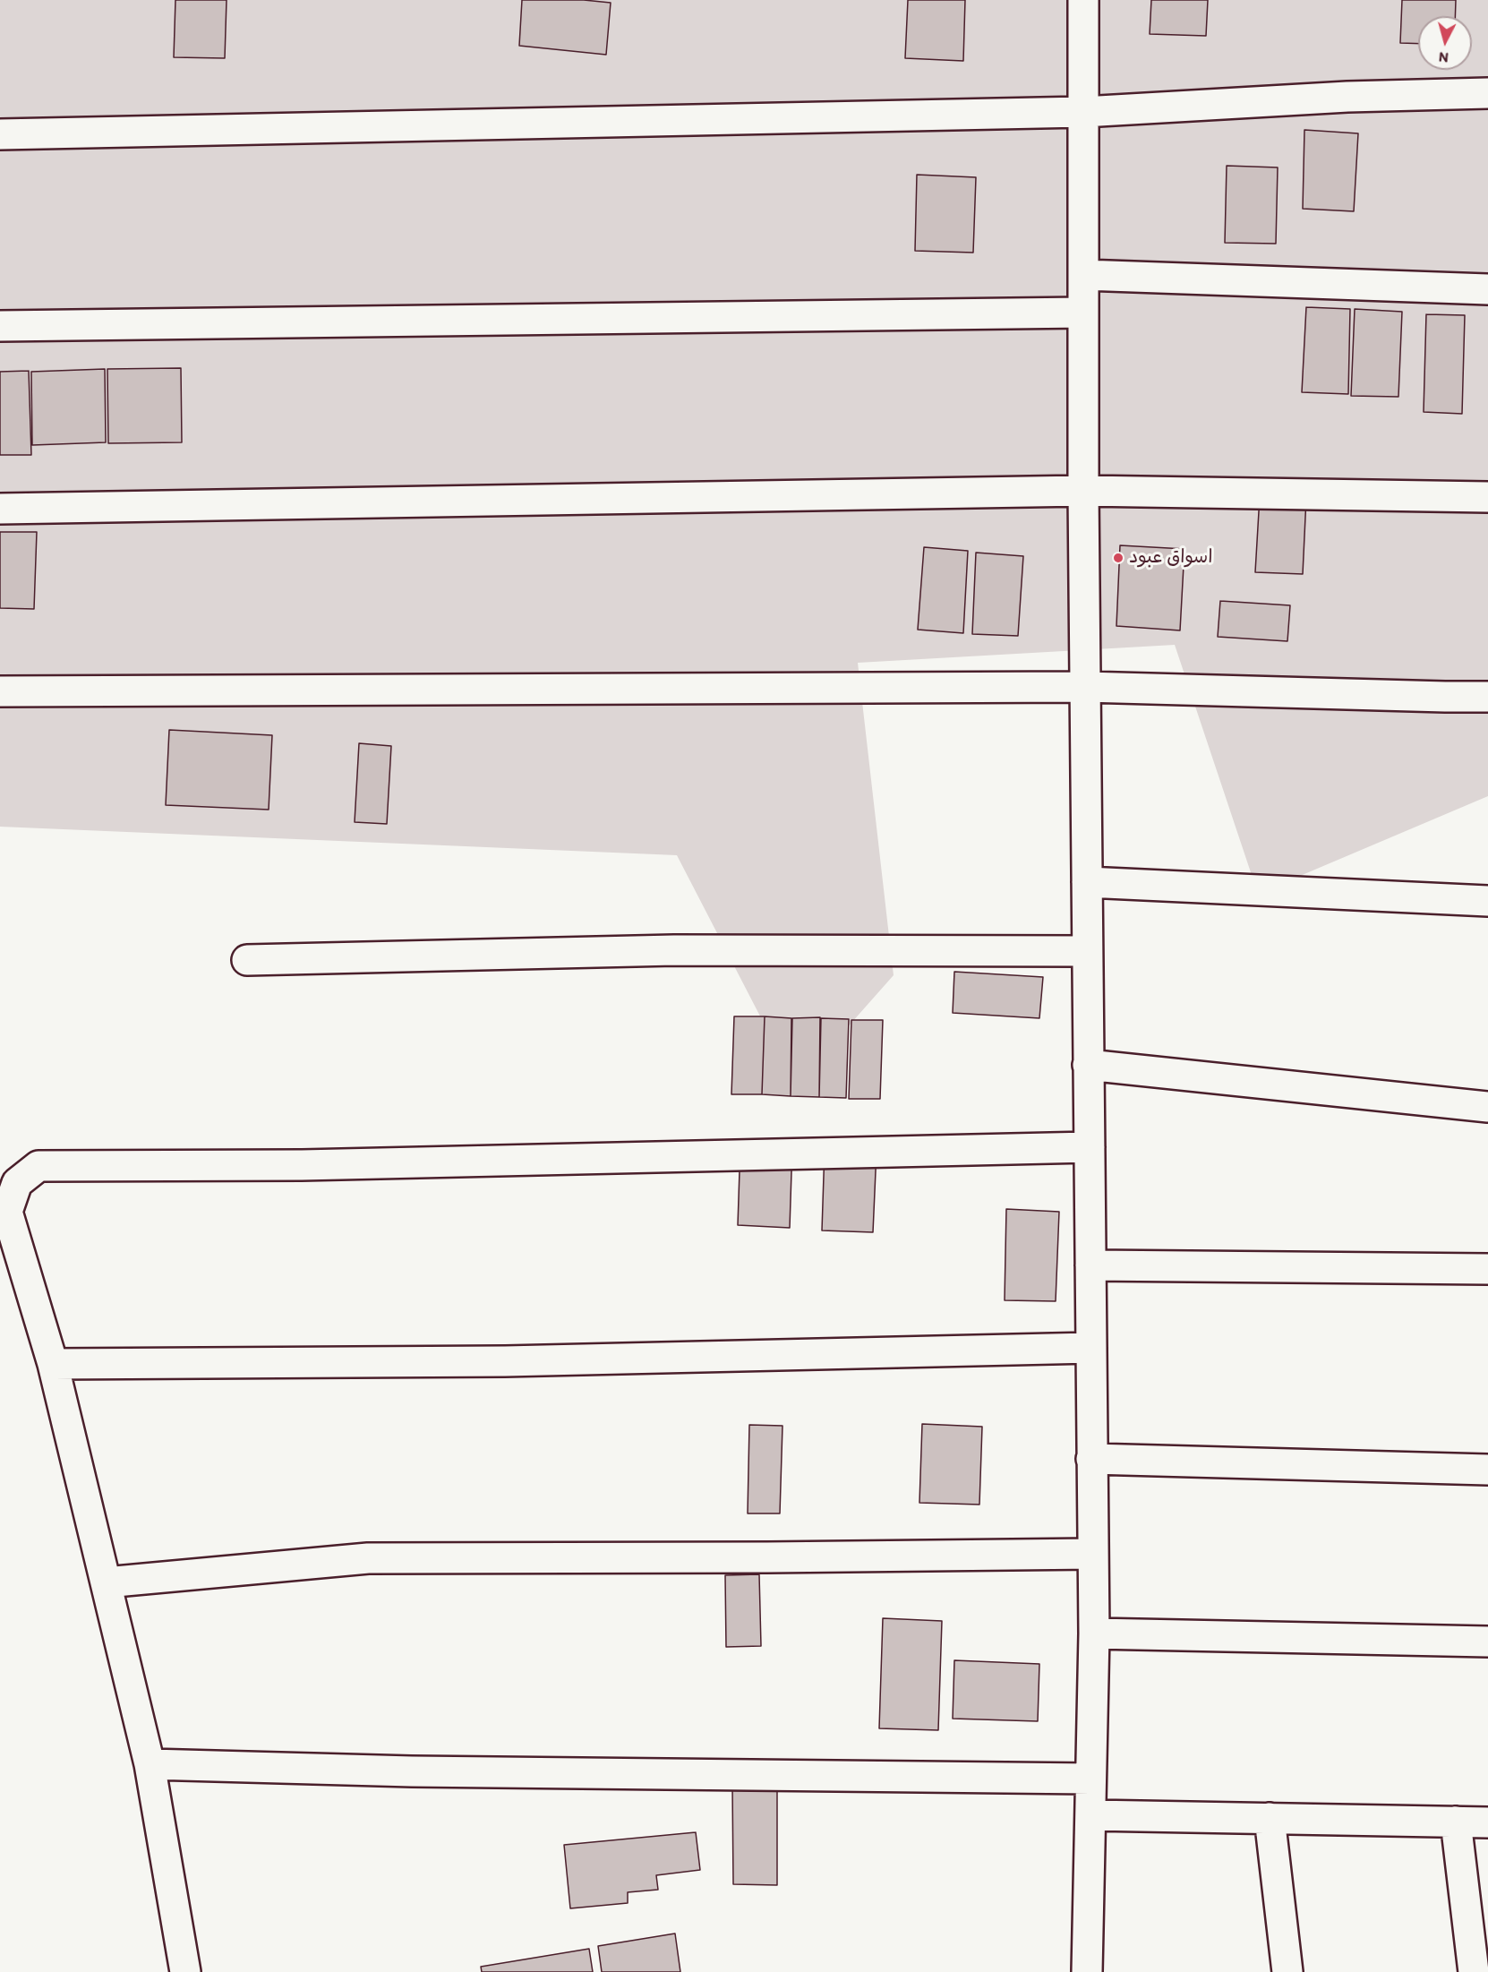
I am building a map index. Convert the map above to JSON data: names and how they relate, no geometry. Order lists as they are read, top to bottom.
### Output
{
  "places": ["اسواق عبود"],
  "north": "bottom"
}
